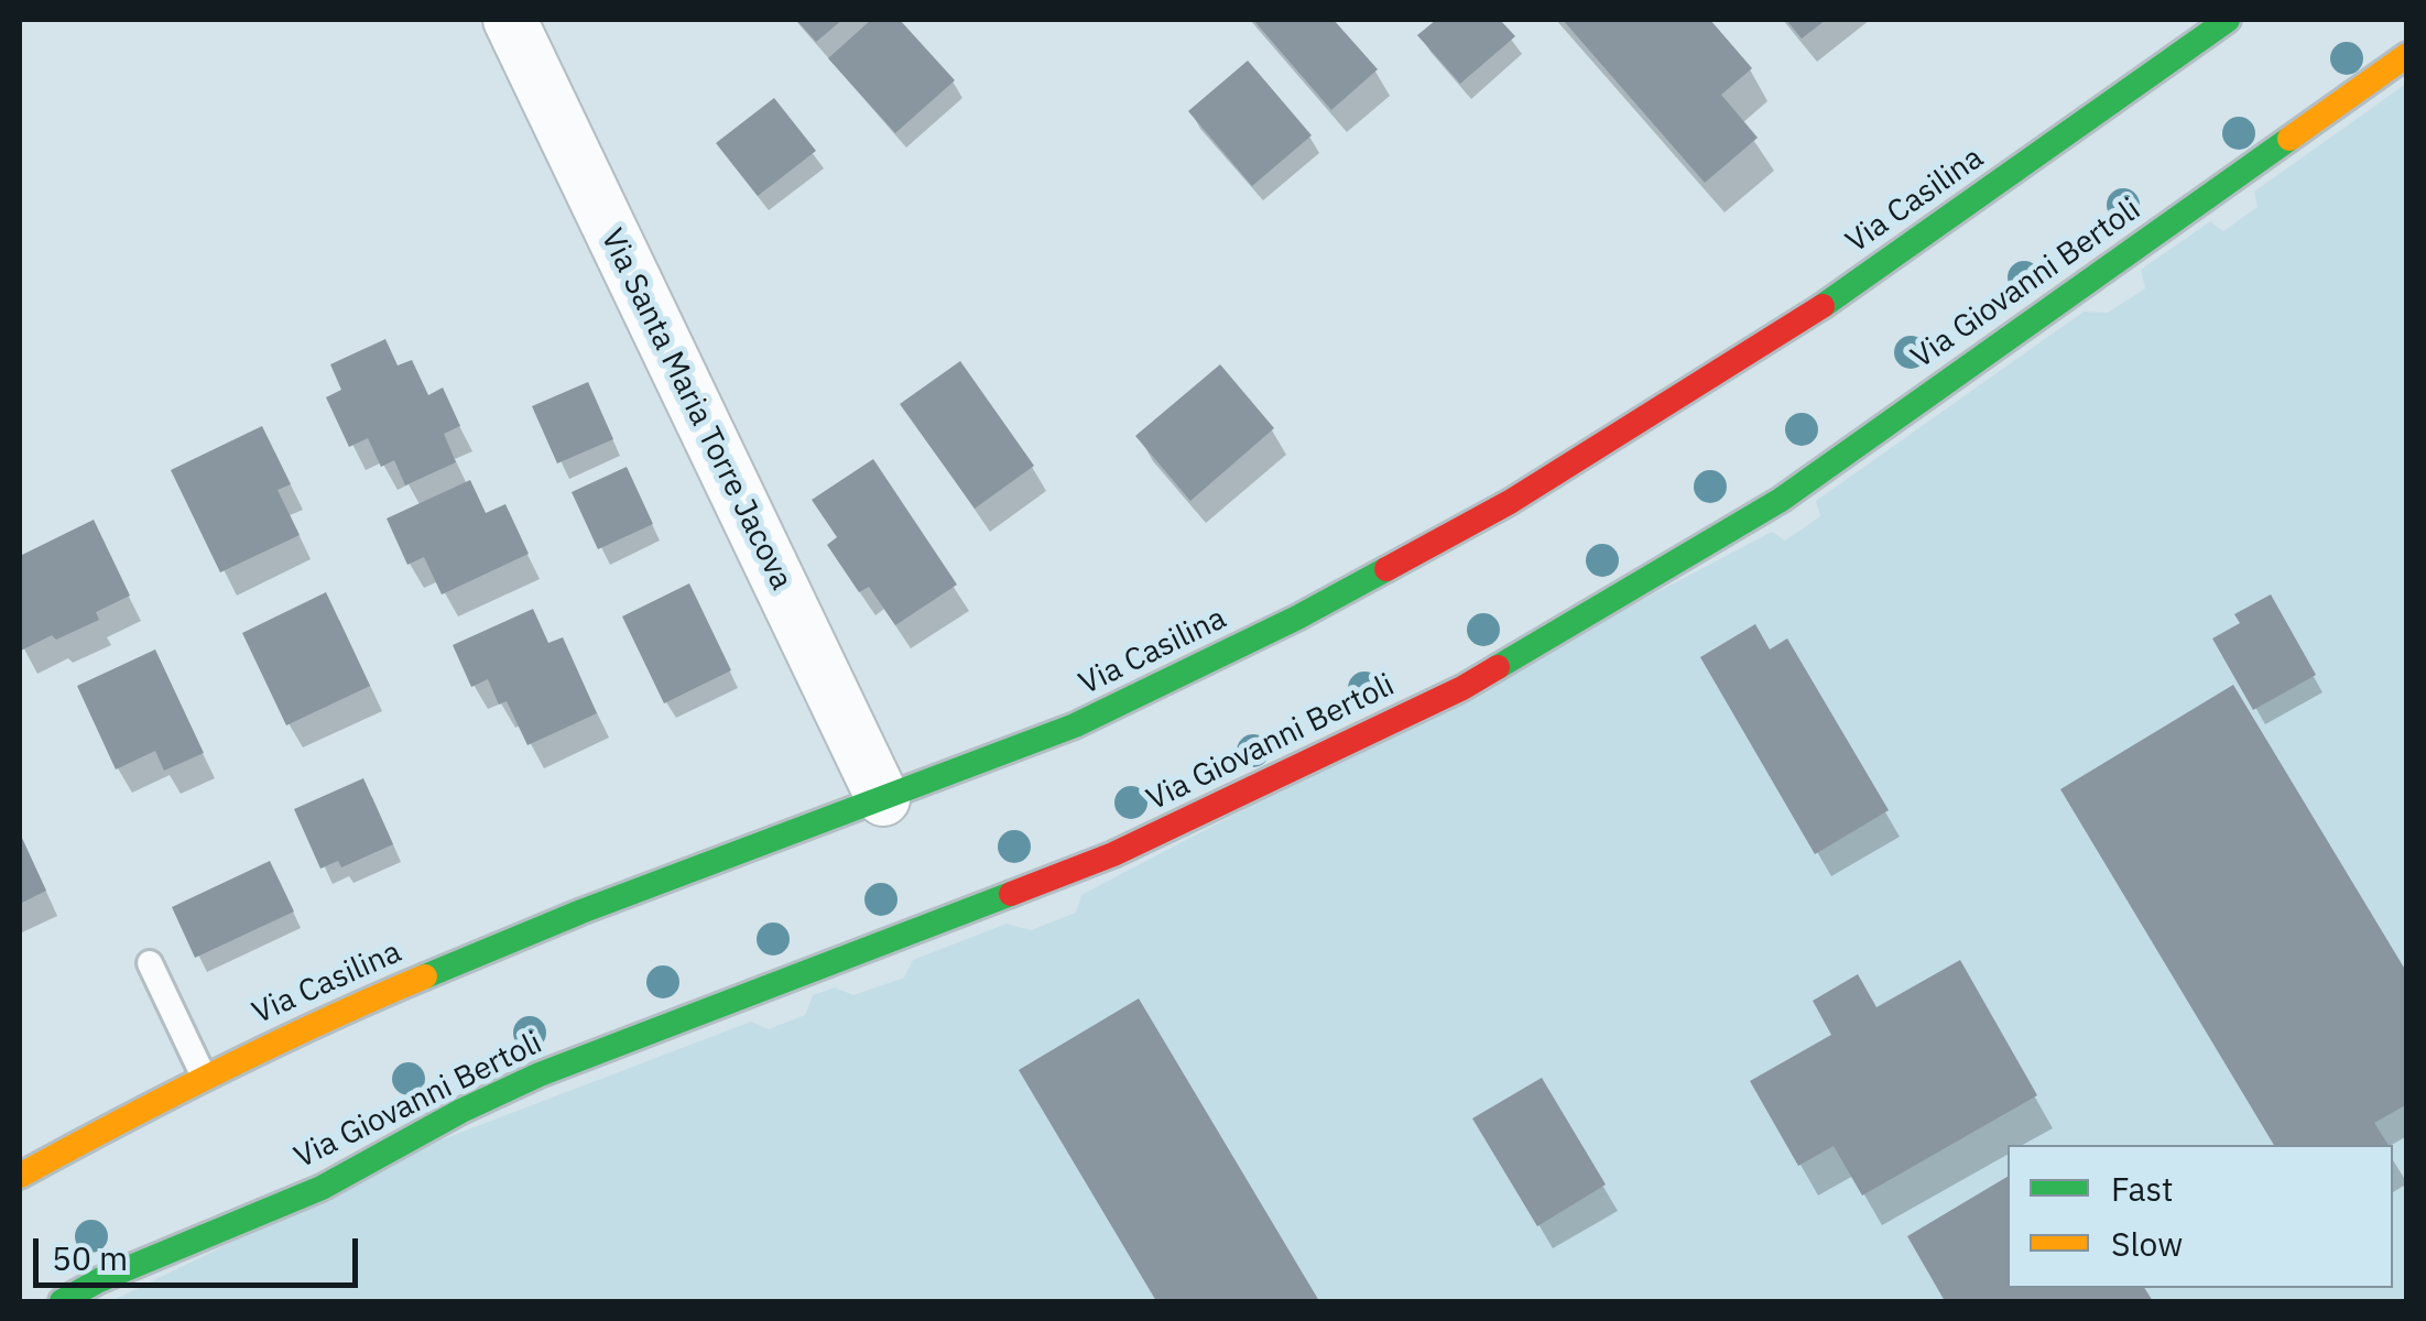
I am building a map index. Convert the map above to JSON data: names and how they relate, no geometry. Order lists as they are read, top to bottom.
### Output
{
  "streets": {
    "street": ["Via Casilina", "Via Giovanni Bertoli", "Via Santa Maria Torre Jacova"]
  },
  "crossings": [
    ["Via Casilina", "Via Santa Maria Torre Jacova"]
  ],
  "legend": ["Fast", "Slow"],
  "scale_bar": "50 m"
}
